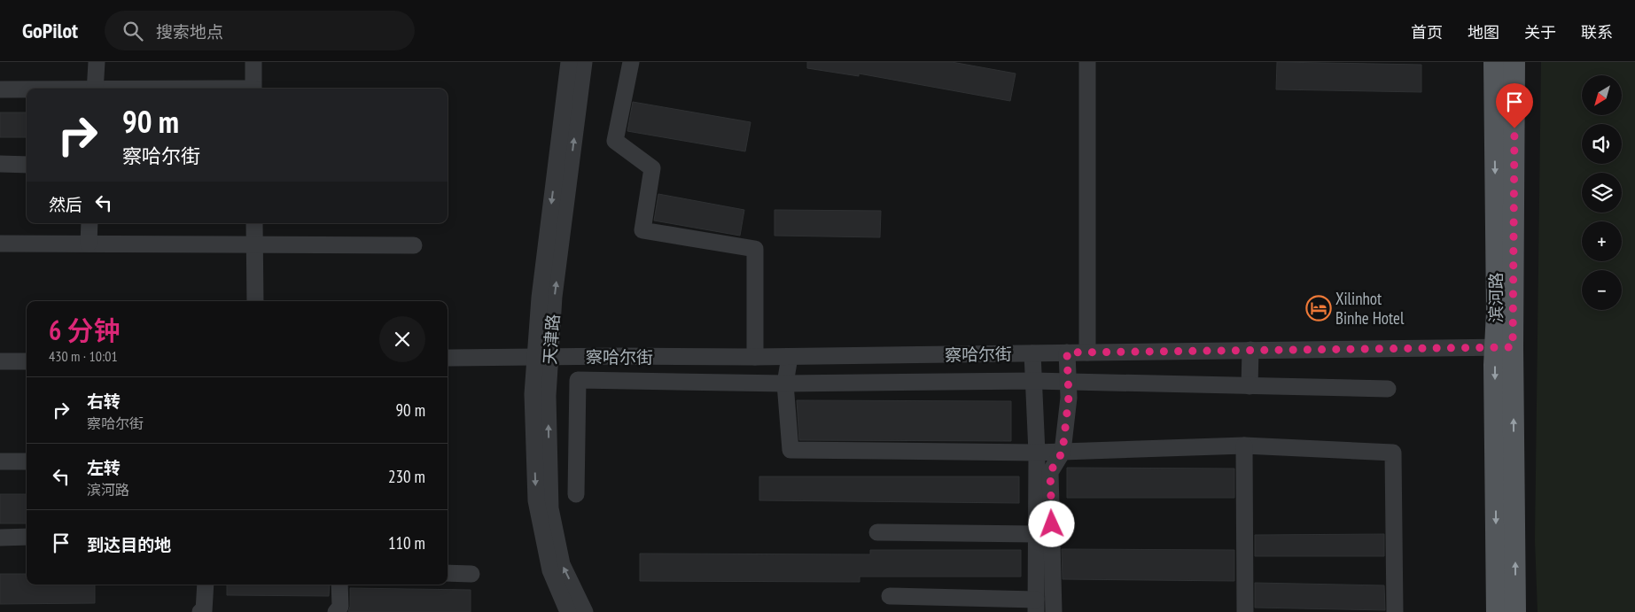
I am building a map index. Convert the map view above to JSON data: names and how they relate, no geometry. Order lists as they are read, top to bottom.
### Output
{
  "streets": {
    "main road": ["滨河路"],
    "street": ["天津路", "察哈尔街"]
  },
  "crossings": [
    ["滨河路", "察哈尔街"],
    ["天津路", "察哈尔街"]
  ],
  "places": {
    "hotel": ["Xilinhot Binhe Hotel"]
  },
  "north": "bottom left",
  "page": {
    "header": "GoPilot",
    "search": "搜索地点",
    "nav": [
      "首页",
      "地图",
      "关于",
      "联系"
    ],
    "map_buttons": ["+", "−"],
    "turn": ["90 m", "察哈尔街"],
    "then": "然后",
    "heading": ["6 分钟", "430 m · 10:01"],
    "list": [
      {
        "name": "右转",
        "note": "察哈尔街",
        "value": "90 m"
      },
      {
        "name": "左转",
        "note": "滨河路",
        "value": "230 m"
      },
      {
        "name": "到达目的地",
        "value": "110 m"
      }
    ]
  }
}
